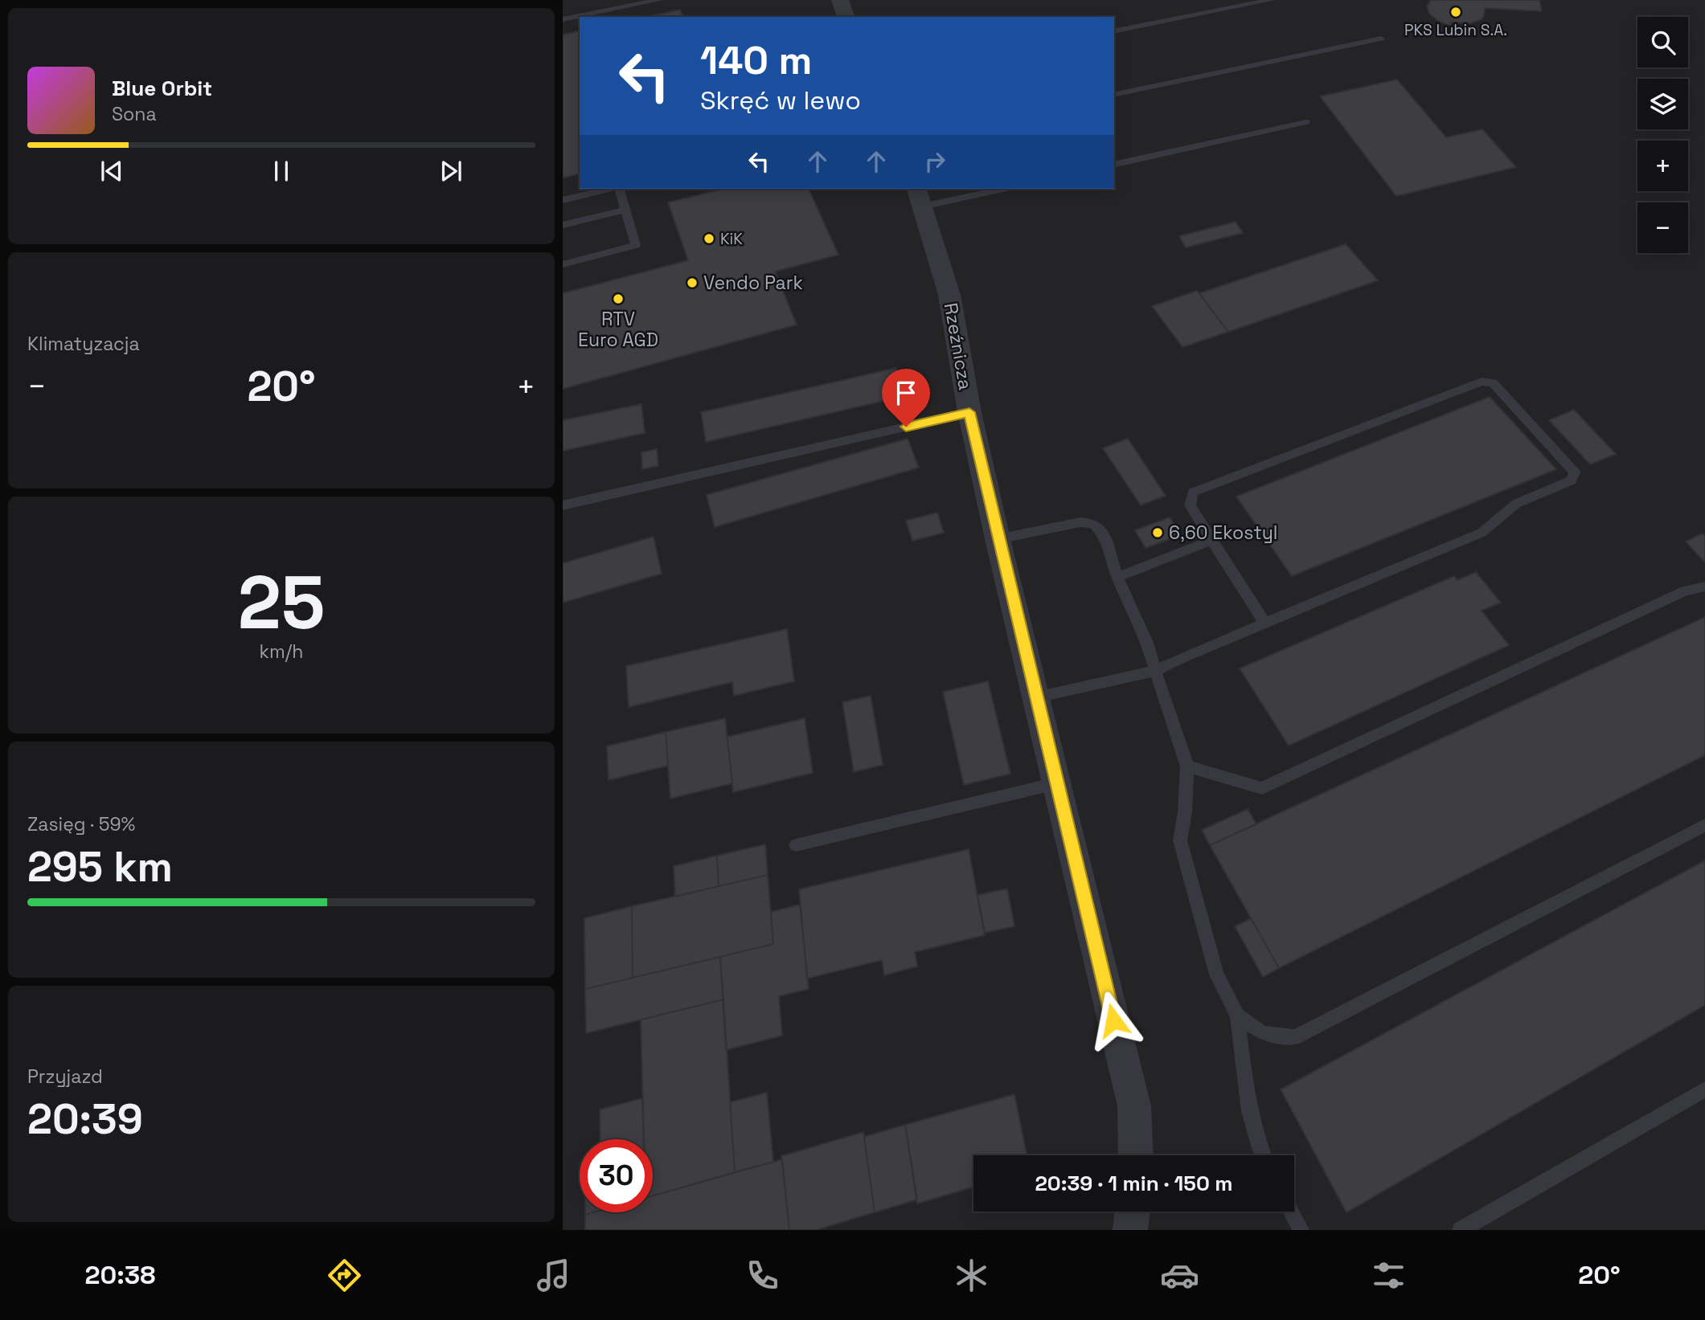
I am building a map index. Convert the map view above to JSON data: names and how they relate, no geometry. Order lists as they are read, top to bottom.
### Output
{
  "streets": {
    "street": ["Rzeźnicza"]
  },
  "places": [
    "PKS Lubin S.A.",
    "KiK",
    "Vendo Park",
    "RTV Euro AGD",
    "6,60 Ekostyl"
  ],
  "page": {
    "map_buttons": ["+", "−"],
    "turn": ["140 m", "Skręć w lewo"],
    "song": ["Blue Orbit", "Sona"],
    "tile": [
      "Klimatyzacja",
      ["25", "km/h"],
      ["Zasięg · 59%", "295 km"],
      ["Przyjazd", "20:39"]
    ],
    "heat": ["−", "20°", "+"],
    "limit": "30",
    "trip": "20:39 · 1 min · 150 m",
    "tabs": ["20:38", "20°"]
  }
}
